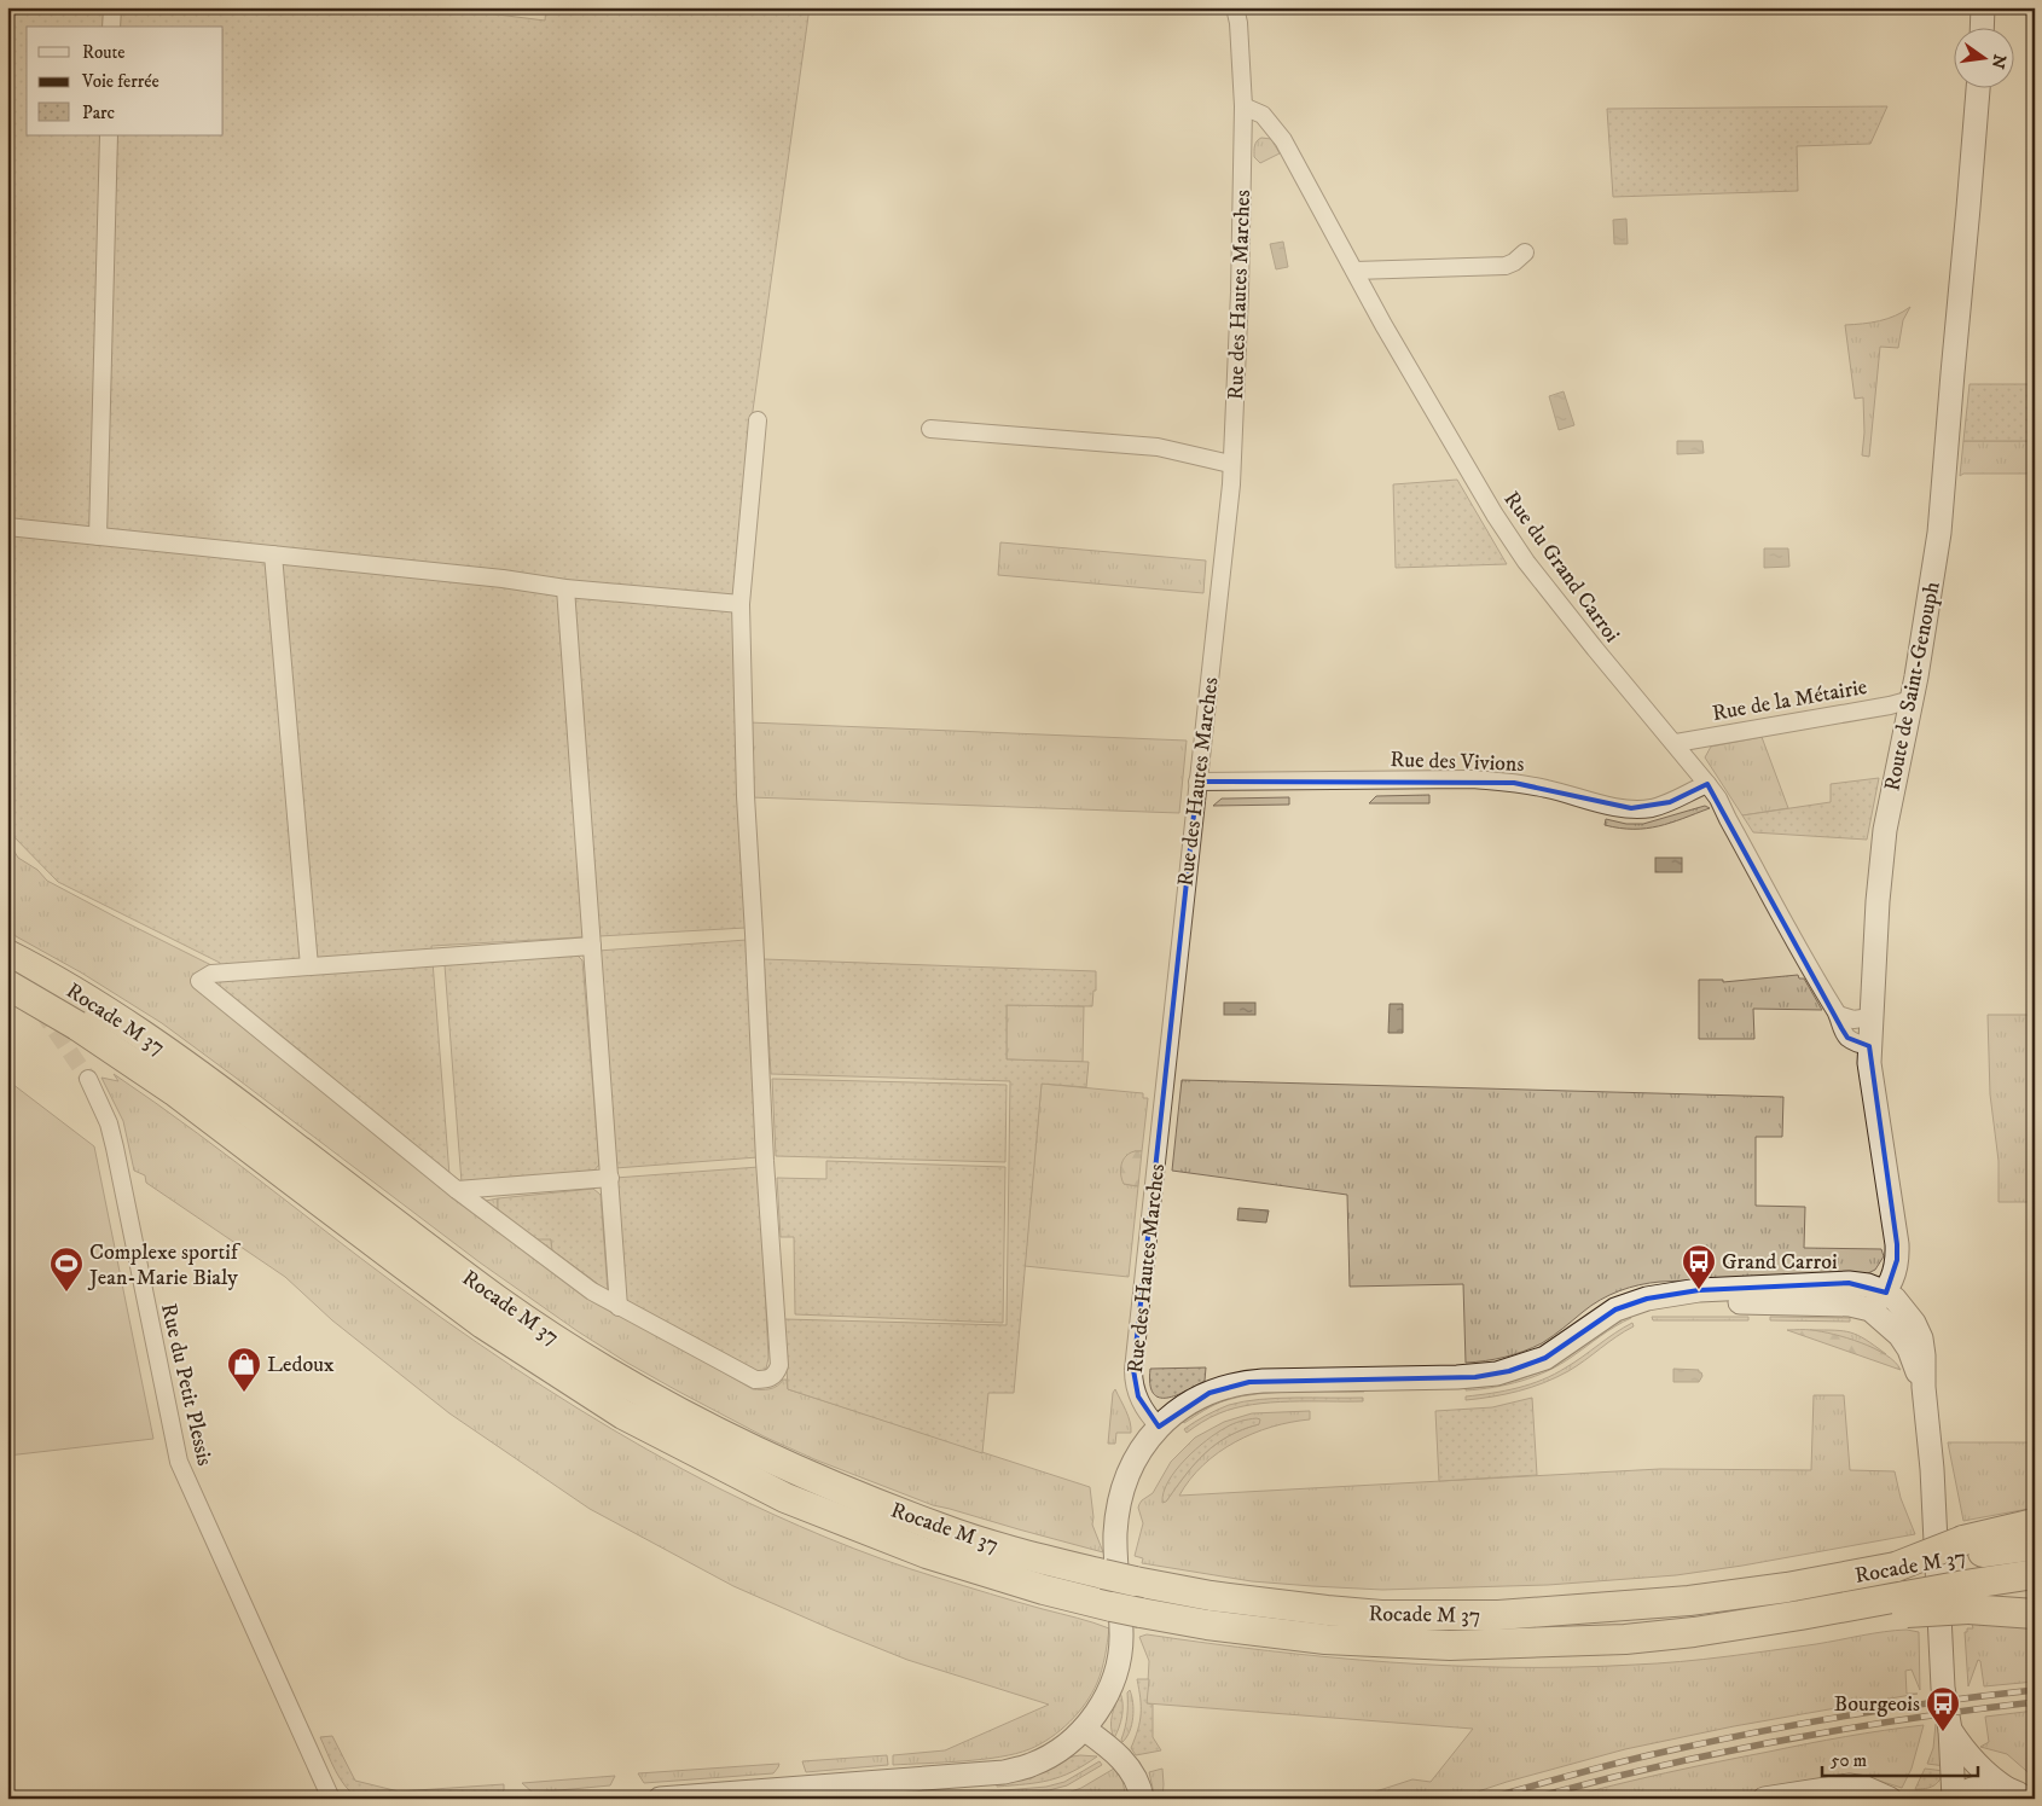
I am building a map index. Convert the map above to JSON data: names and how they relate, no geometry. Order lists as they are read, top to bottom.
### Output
{
  "streets": {
    "highway": ["Rocade M 37"],
    "street": [
      "Rue des Hautes Marches",
      "Rue du Grand Carroi",
      "Route de Saint-Genouph",
      "Rue de la Métairie",
      "Rue des Vivions",
      "Rue du Petit Plessis"
    ]
  },
  "crossings": [
    ["Rue des Hautes Marches", "Rue des Vivions"],
    ["Rue du Grand Carroi", "Route de Saint-Genouph"],
    ["Rue du Grand Carroi", "Rue de la Métairie"],
    ["Rue du Grand Carroi", "Rue des Vivions"],
    ["Route de Saint-Genouph", "Rue de la Métairie"]
  ],
  "places": {
    "bus stop": ["Grand Carroi", "Bourgeois"],
    "sports": ["Complexe sportif Jean-Marie Bialy"],
    "shop": ["Ledoux"]
  },
  "legend": ["Route", "Voie ferrée", "Parc"],
  "scale_bar": "50 m",
  "north": "right"
}
